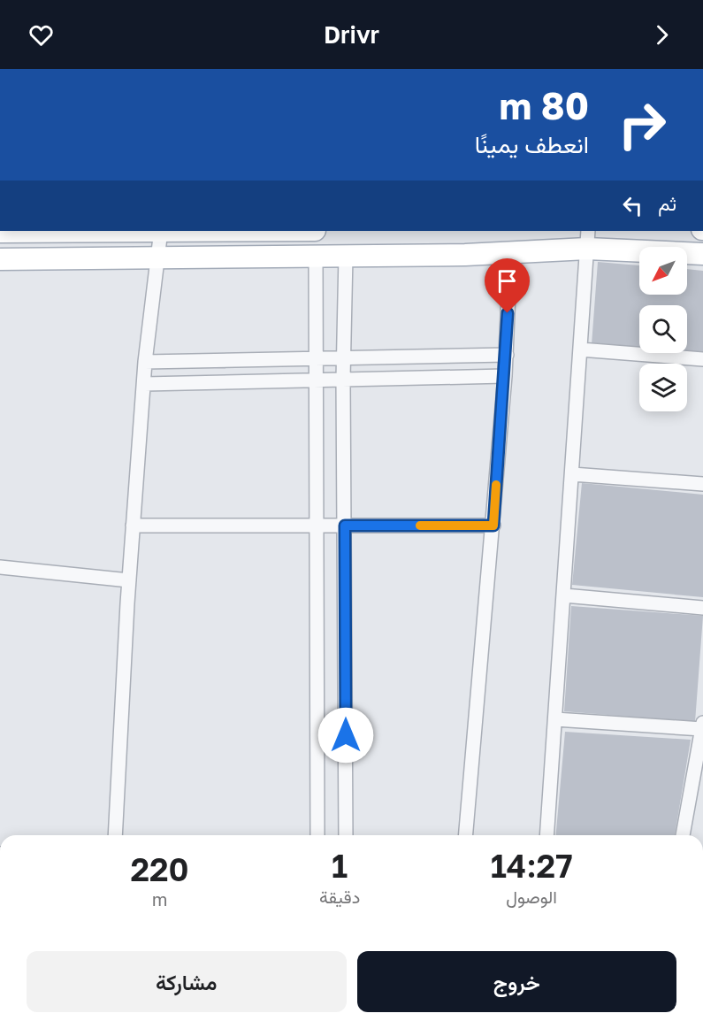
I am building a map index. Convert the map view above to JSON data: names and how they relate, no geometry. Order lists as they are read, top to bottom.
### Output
{
  "north": "bottom left",
  "page": {
    "header": "Drivr",
    "turn": ["80 m", "انعطف يمينًا"],
    "then": "ثم",
    "eta": [
      "14:27",
      "الوصول",
      "1",
      "دقيقة",
      "220",
      "m"
    ],
    "buttons": ["خروج", "مشاركة"]
  }
}
